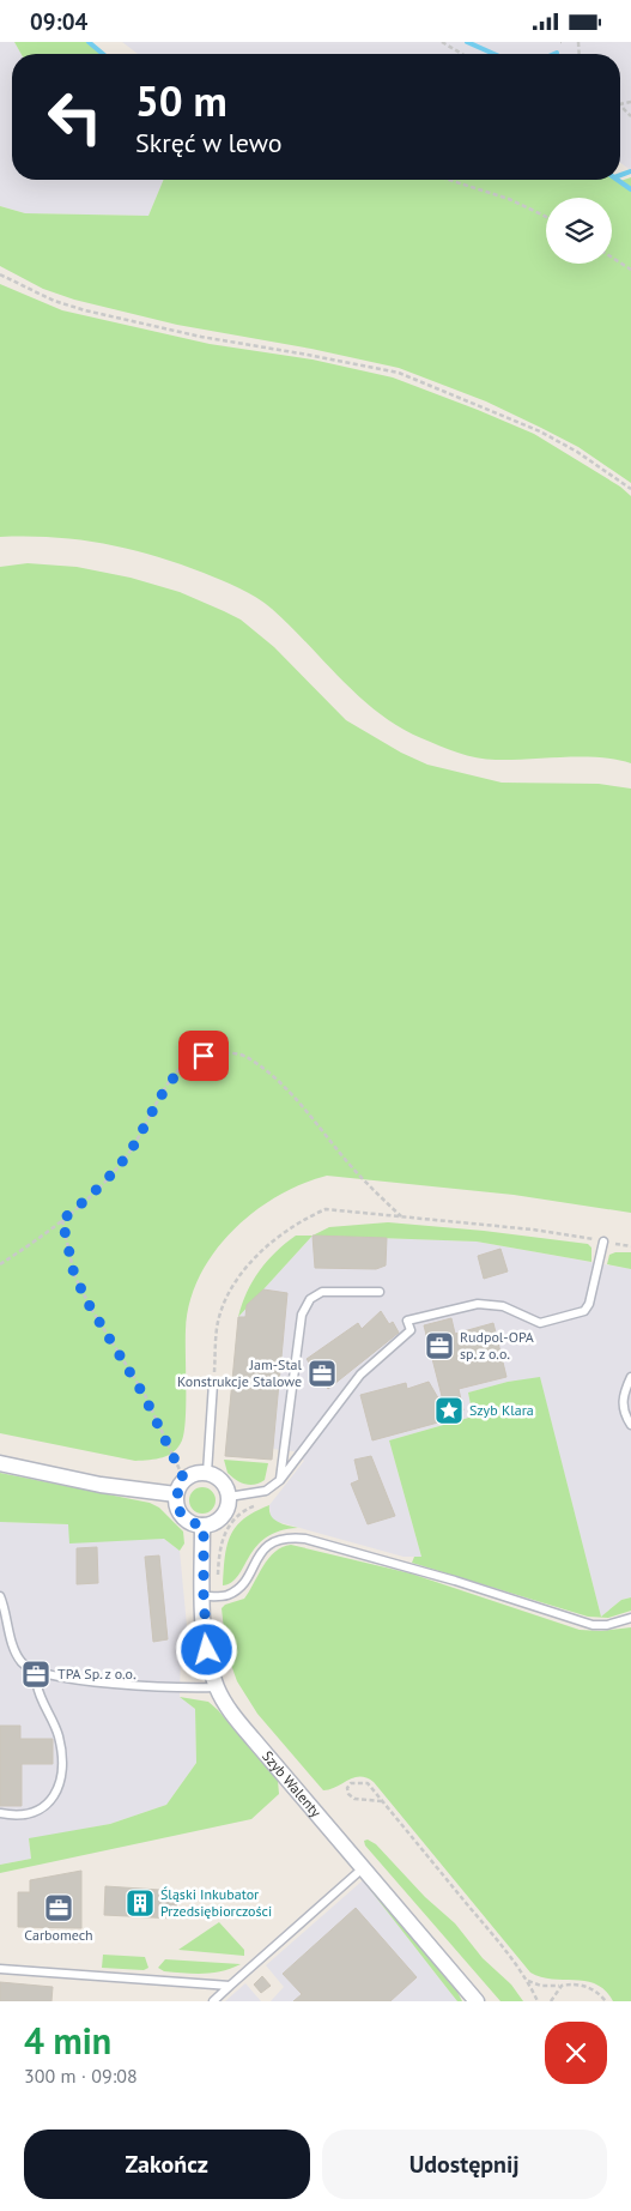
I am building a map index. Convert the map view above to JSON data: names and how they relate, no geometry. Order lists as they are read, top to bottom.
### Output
{
  "streets": {
    "street": ["Szyb Walenty"]
  },
  "places": {
    "office": [
      "Rudpol-OPA sp. z o.o.",
      "Jam-Stal Konstrukcje Stalowe",
      "TPA Sp. z o.o.",
      "Carbomech"
    ],
    "place": ["Szyb Klara"],
    "building": ["Śląski Inkubator Przedsiębiorczości"]
  },
  "page": {
    "status": "09:04",
    "turn": ["50 m", "Skręć w lewo"],
    "heading": ["4 min", "300 m · 09:08"],
    "buttons": ["Zakończ", "Udostępnij"]
  }
}
